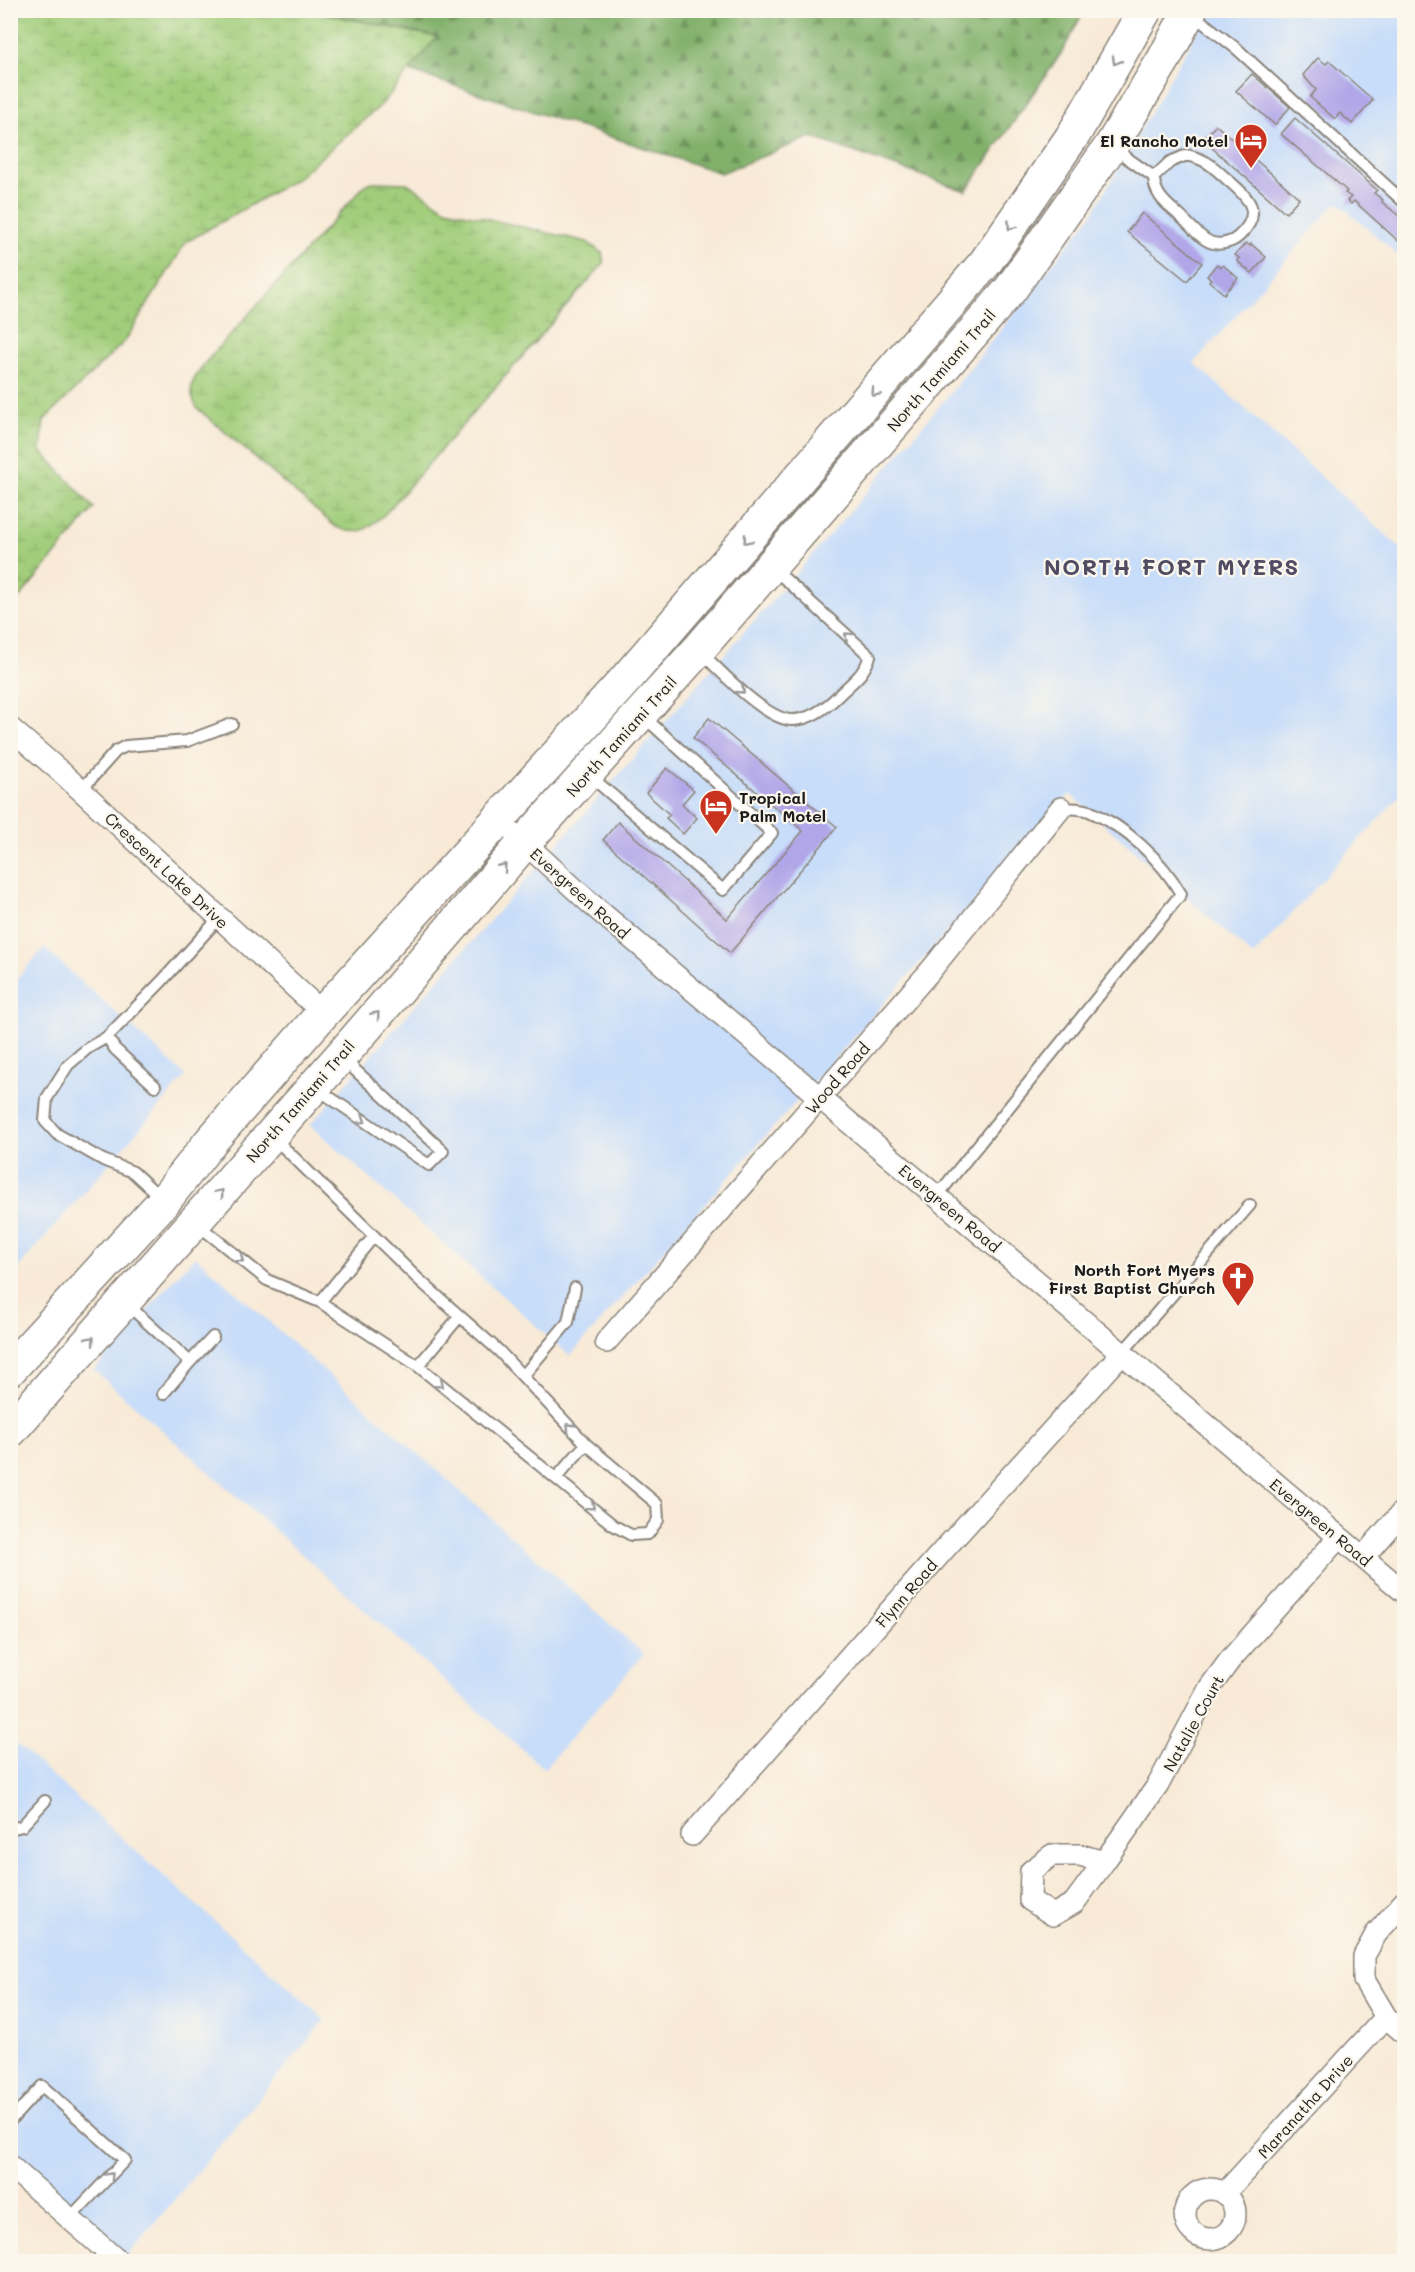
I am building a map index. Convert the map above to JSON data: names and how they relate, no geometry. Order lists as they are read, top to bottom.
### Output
{
  "streets": {
    "main road": ["North Tamiami Trail"],
    "street": [
      "Crescent Lake Drive",
      "Evergreen Road",
      "Wood Road",
      "Flynn Road",
      "Natalie Court",
      "Maranatha Drive"
    ]
  },
  "crossings": [
    ["North Tamiami Trail", "Evergreen Road"],
    ["Evergreen Road", "Wood Road"],
    ["Evergreen Road", "Flynn Road"],
    ["Evergreen Road", "Natalie Court"]
  ],
  "districts": ["NORTH FORT MYERS"],
  "places": {
    "hotel": ["El Rancho Motel", "Tropical Palm Motel"],
    "church": ["North Fort Myers First Baptist Church"]
  }
}
